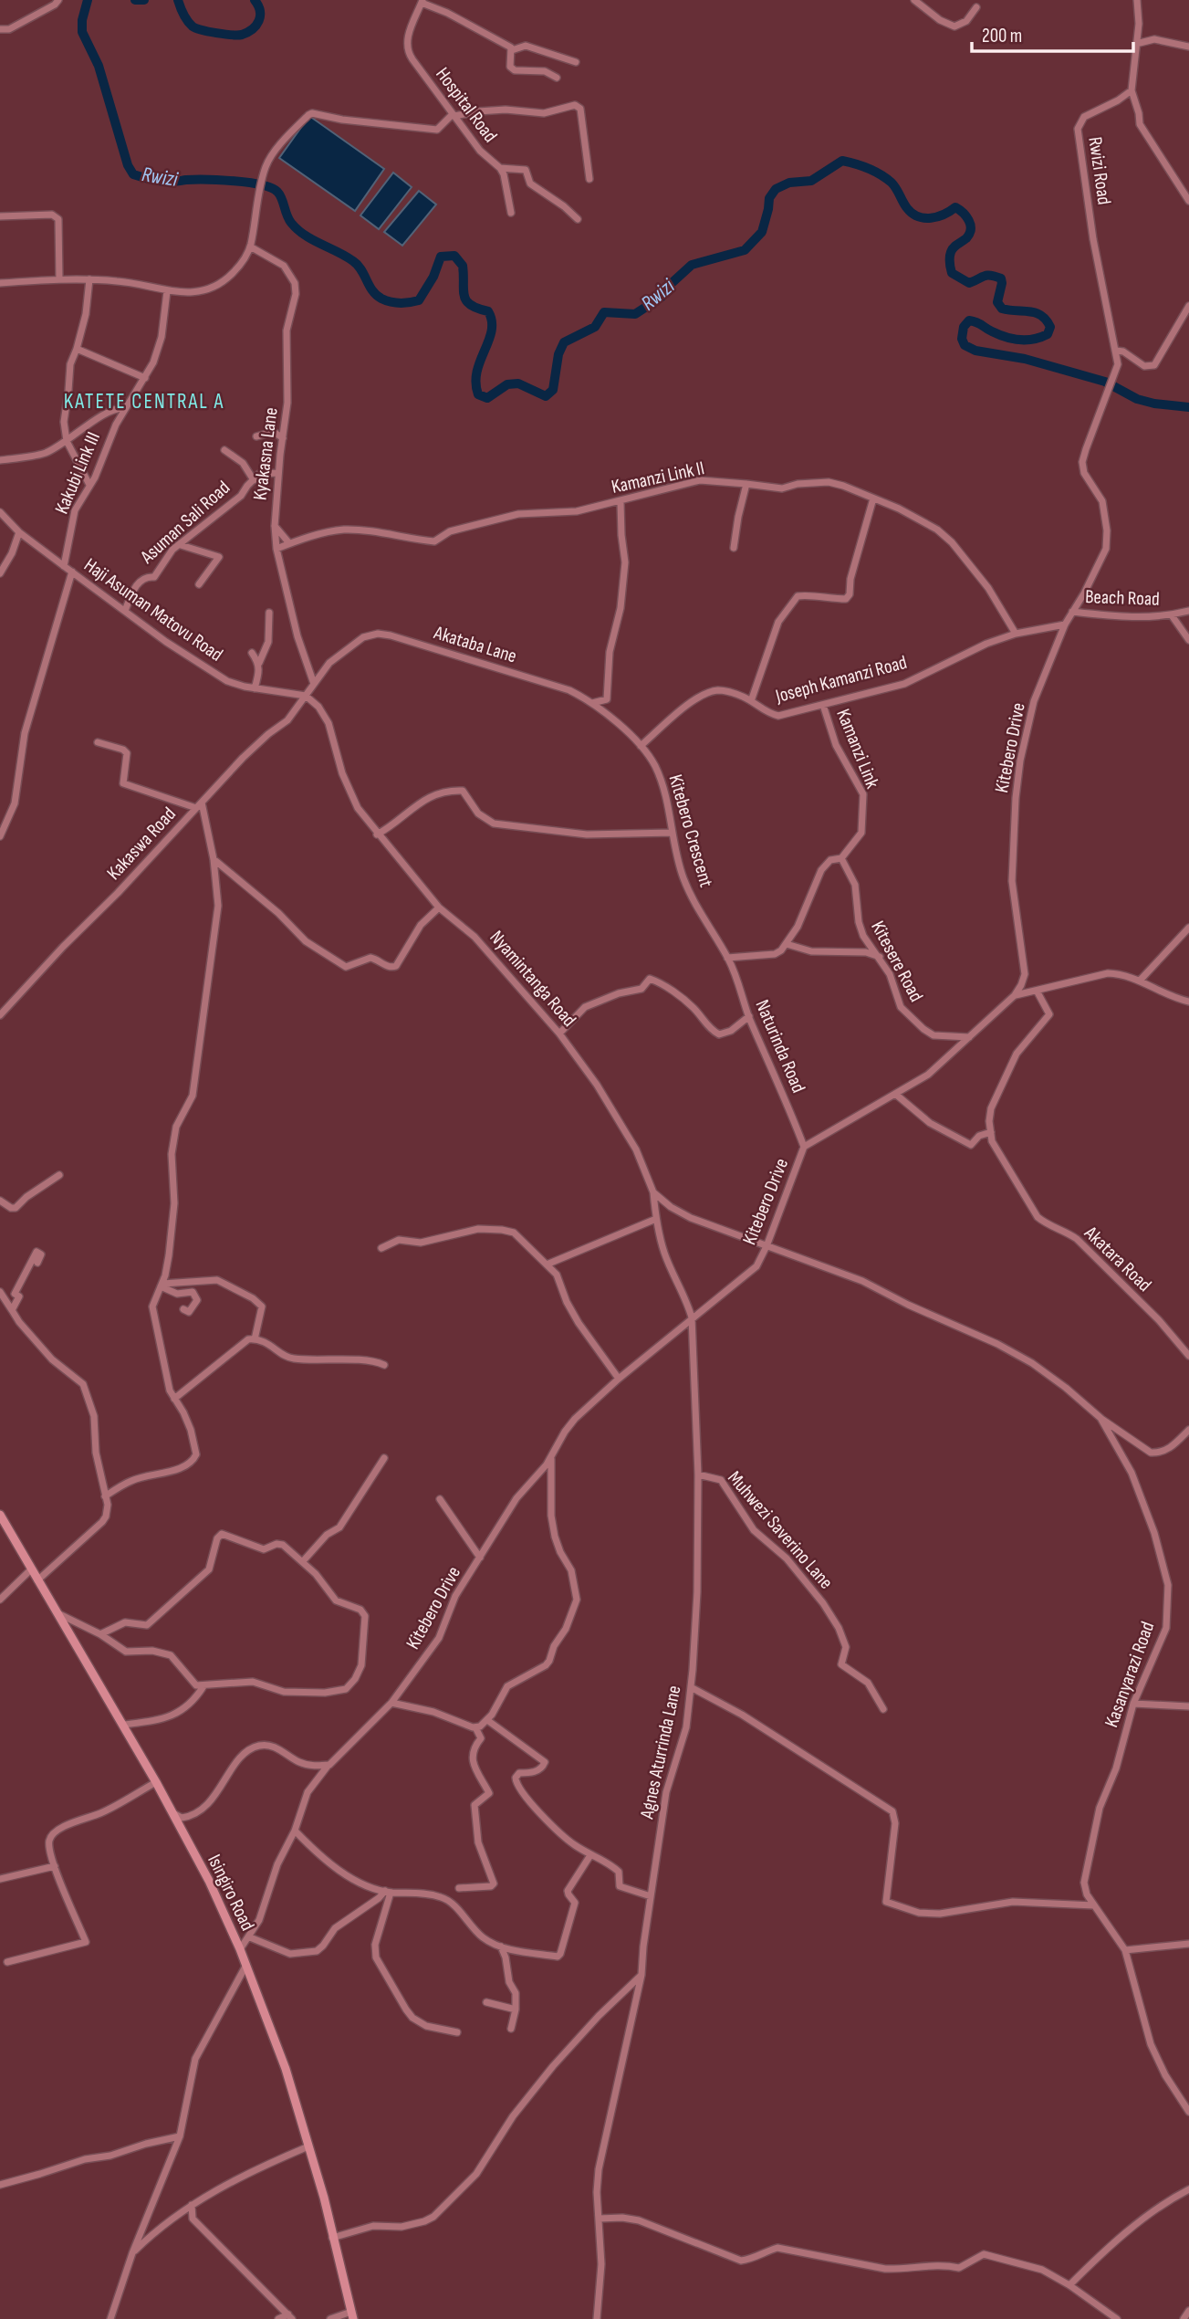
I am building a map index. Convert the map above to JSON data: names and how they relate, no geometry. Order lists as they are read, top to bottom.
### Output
{
  "streets": {
    "main road": ["Isingiro Road"],
    "street": [
      "Hospital Road",
      "Rwizi Road",
      "Kyakasna Lane",
      "Kakubi Link III",
      "Kamanzi Link II",
      "Asuman Sali Road",
      "Beach Road",
      "Haji Asuman Matovu Road",
      "Akataba Lane",
      "Joseph Kamanzi Road",
      "Kitebero Drive",
      "Kamanzi Link",
      "Kitebero Crescent",
      "Kakaswa Road",
      "Kitesere Road",
      "Nyamintanga Road",
      "Naturinda Road",
      "Akatara Road",
      "Muhwezi Saverino Lane",
      "Kasanyarazi Road",
      "Agnes Aturrinda Lane"
    ]
  },
  "crossings": [
    ["Rwizi Road", "Kitebero Drive"],
    ["Kyakasna Lane", "Kamanzi Link II"],
    ["Kyakasna Lane", "Asuman Sali Road"],
    ["Kyakasna Lane", "Akataba Lane"],
    ["Kakubi Link III", "Haji Asuman Matovu Road"],
    ["Kamanzi Link II", "Joseph Kamanzi Road"],
    ["Asuman Sali Road", "Haji Asuman Matovu Road"],
    ["Beach Road", "Kitebero Drive"],
    ["Haji Asuman Matovu Road", "Akataba Lane"],
    ["Haji Asuman Matovu Road", "Kakaswa Road"],
    ["Haji Asuman Matovu Road", "Nyamintanga Road"],
    ["Akataba Lane", "Joseph Kamanzi Road"],
    ["Akataba Lane", "Kitebero Crescent"],
    ["Akataba Lane", "Kakaswa Road"],
    ["Akataba Lane", "Nyamintanga Road"],
    ["Joseph Kamanzi Road", "Kitebero Drive"],
    ["Joseph Kamanzi Road", "Kamanzi Link"],
    ["Joseph Kamanzi Road", "Kitebero Crescent"],
    ["Kitebero Drive", "Kitesere Road"],
    ["Kitebero Drive", "Naturinda Road"],
    ["Kitebero Drive", "Kasanyarazi Road"],
    ["Kitebero Drive", "Agnes Aturrinda Lane"],
    ["Kitebero Drive", "Isingiro Road"],
    ["Kamanzi Link", "Kitesere Road"],
    ["Kitebero Crescent", "Naturinda Road"],
    ["Kakaswa Road", "Nyamintanga Road"],
    ["Nyamintanga Road", "Agnes Aturrinda Lane"],
    ["Muhwezi Saverino Lane", "Agnes Aturrinda Lane"]
  ],
  "districts": ["KATETE CENTRAL A"],
  "water": ["Rwizi"],
  "scale_bar": "200 m"
}
